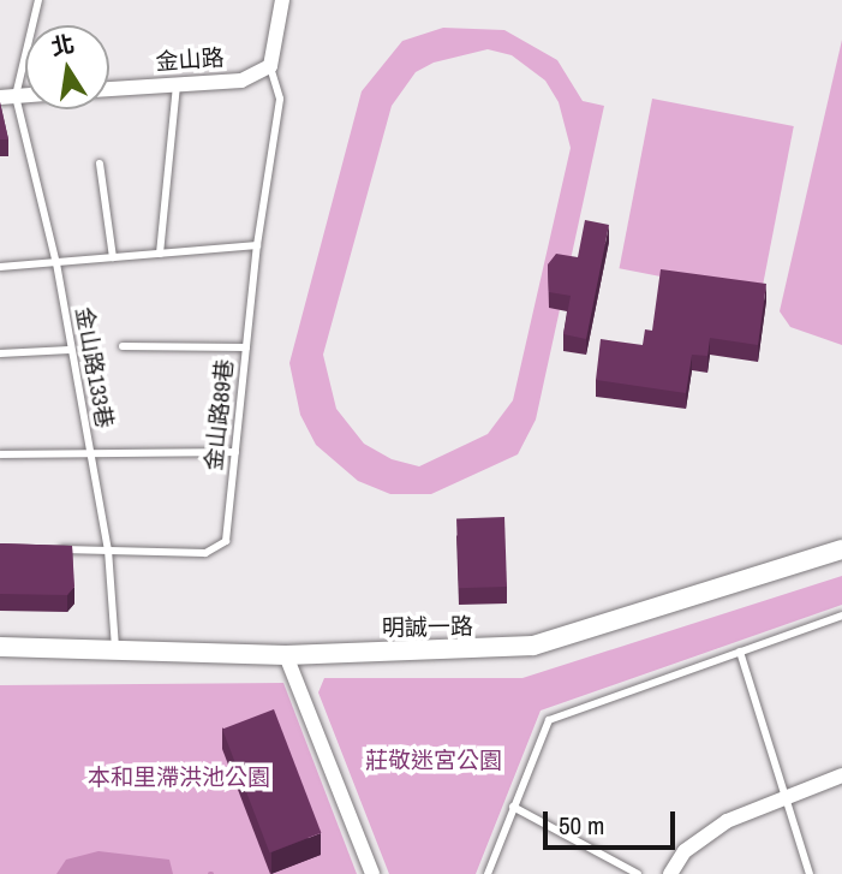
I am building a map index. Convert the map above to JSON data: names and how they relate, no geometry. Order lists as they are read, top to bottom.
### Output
{
  "streets": {
    "street": ["金山路", "明誠一路"],
    "lane": ["金山路133巷", "金山路89巷"]
  },
  "crossings": [
    ["金山路", "金山路89巷"],
    ["金山路133巷", "金山路89巷"],
    ["金山路133巷", "明誠一路"]
  ],
  "parks": ["莊敬迷宮公園", "本和里滯洪池公園"],
  "scale_bar": "50 m",
  "north": "top"
}
